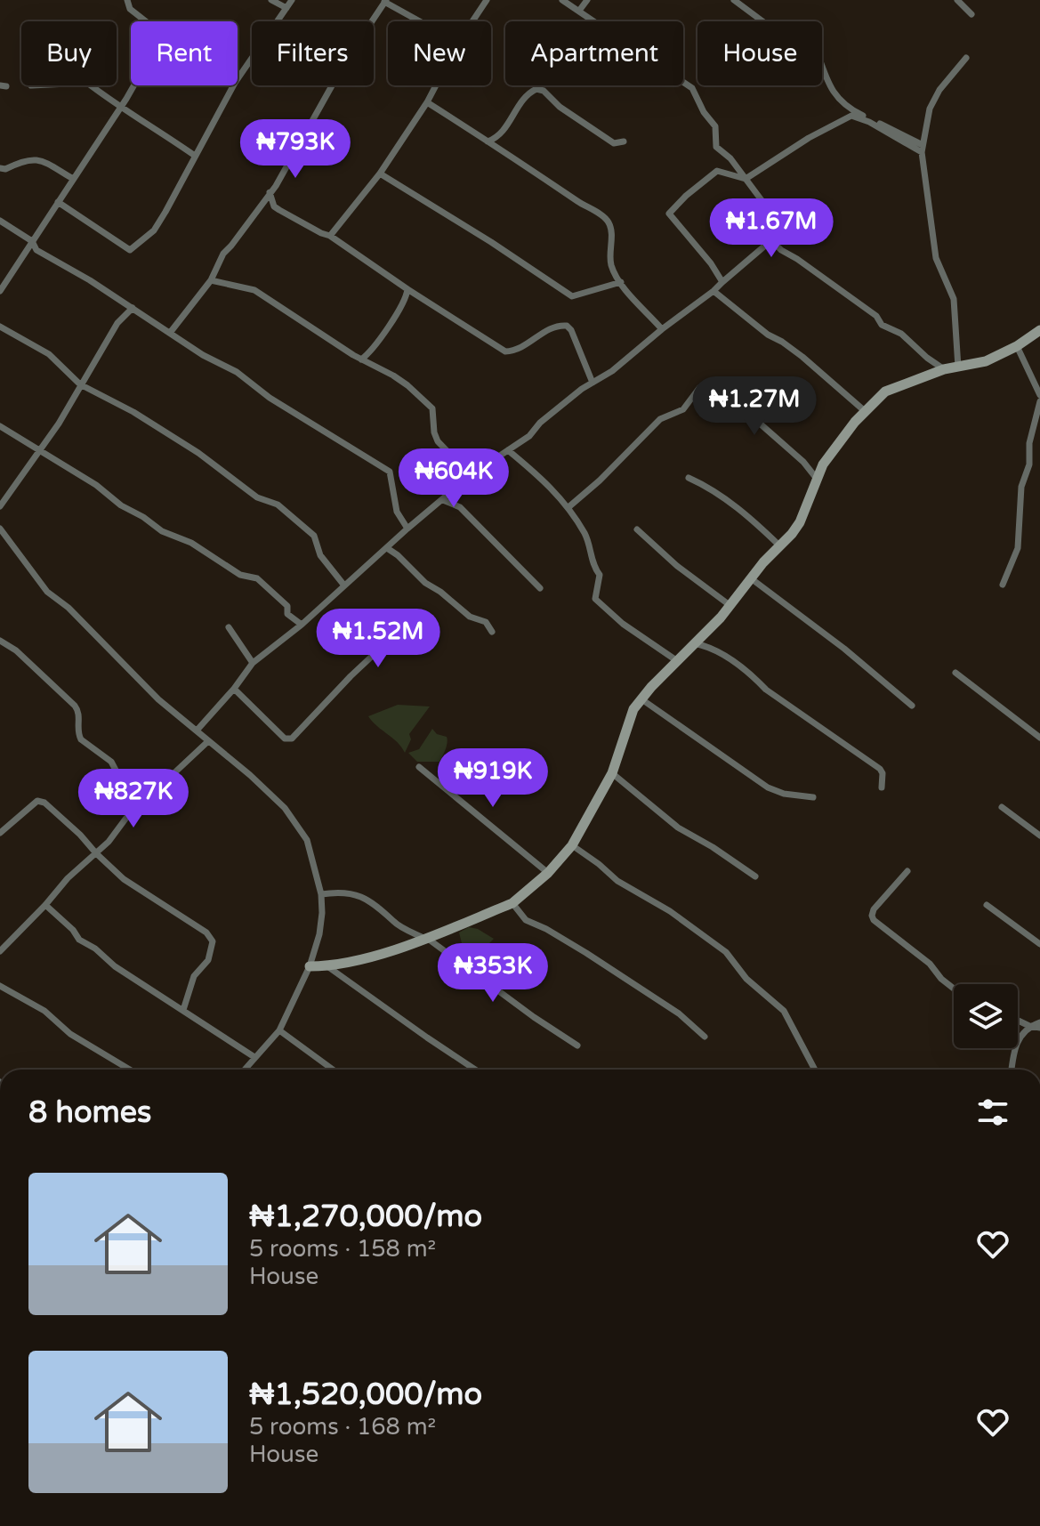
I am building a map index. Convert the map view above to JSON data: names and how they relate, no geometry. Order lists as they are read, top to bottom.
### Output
{
  "page": {
    "chip": [
      "Buy",
      "Rent",
      "Filters",
      "New",
      "Apartment",
      "House"
    ],
    "price": [
      "₦793K",
      "₦1.67M",
      "₦1.27M",
      "₦604K",
      "₦1.52M",
      "₦919K",
      "₦827K",
      "₦353K"
    ],
    "heading": "8 homes",
    "list": [
      {
        "name": "₦1,270,000/mo",
        "note": "5 rooms · 158 m² · House"
      },
      {
        "name": "₦1,520,000/mo",
        "note": "5 rooms · 168 m² · House"
      }
    ]
  }
}
